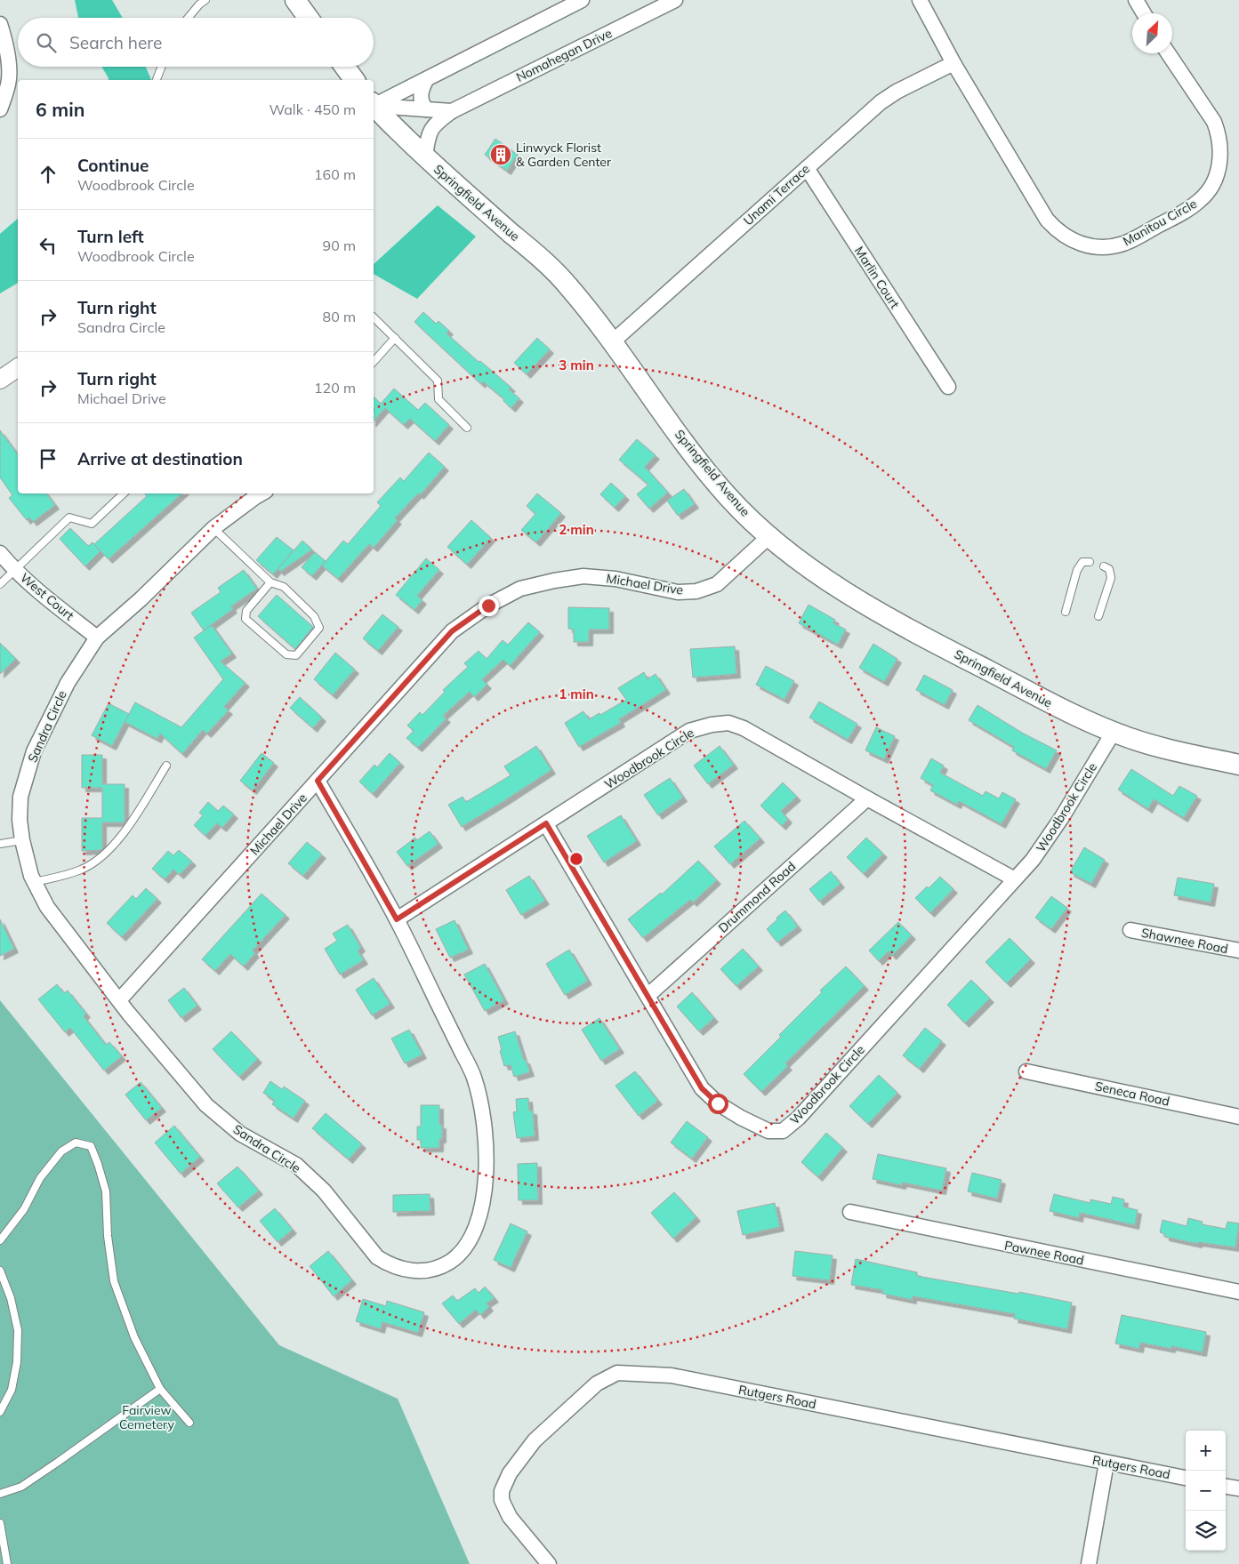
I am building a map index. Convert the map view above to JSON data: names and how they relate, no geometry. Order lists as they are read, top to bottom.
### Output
{
  "streets": {
    "main road": ["Springfield Avenue"],
    "street": [
      "Nomahegan Drive",
      "Unami Terrace",
      "Manitou Circle",
      "Marlin Court",
      "Michael Drive",
      "West Court",
      "Sandra Circle",
      "Woodbrook Circle",
      "Drummond Road",
      "Shawnee Road",
      "Seneca Road",
      "Pawnee Road",
      "Rutgers Road"
    ]
  },
  "crossings": [
    ["Nomahegan Drive", "Springfield Avenue"],
    ["Unami Terrace", "Springfield Avenue"],
    ["Unami Terrace", "Manitou Circle"],
    ["Unami Terrace", "Marlin Court"],
    ["Springfield Avenue", "Michael Drive"],
    ["Springfield Avenue", "Woodbrook Circle"],
    ["Michael Drive", "Sandra Circle"],
    ["West Court", "Sandra Circle"],
    ["Sandra Circle", "Woodbrook Circle"],
    ["Woodbrook Circle", "Drummond Road"]
  ],
  "parks": ["Fairview Cemetery"],
  "places": {
    "building": ["Linwyck Florist & Garden Center"]
  },
  "north": "top right",
  "page": {
    "search": "Search here",
    "heading": ["6 min", "Walk · 450 m"],
    "list": [
      ["Continue", "Woodbrook Circle", "160 m"],
      ["Turn left", "Woodbrook Circle", "90 m"],
      ["Turn right", "Sandra Circle", "80 m"],
      ["Turn right", "Michael Drive", "120 m"],
      "Arrive at destination"
    ],
    "map_buttons": ["+", "−"]
  },
  "rings": ["3 min", "2 min", "1 min"]
}
